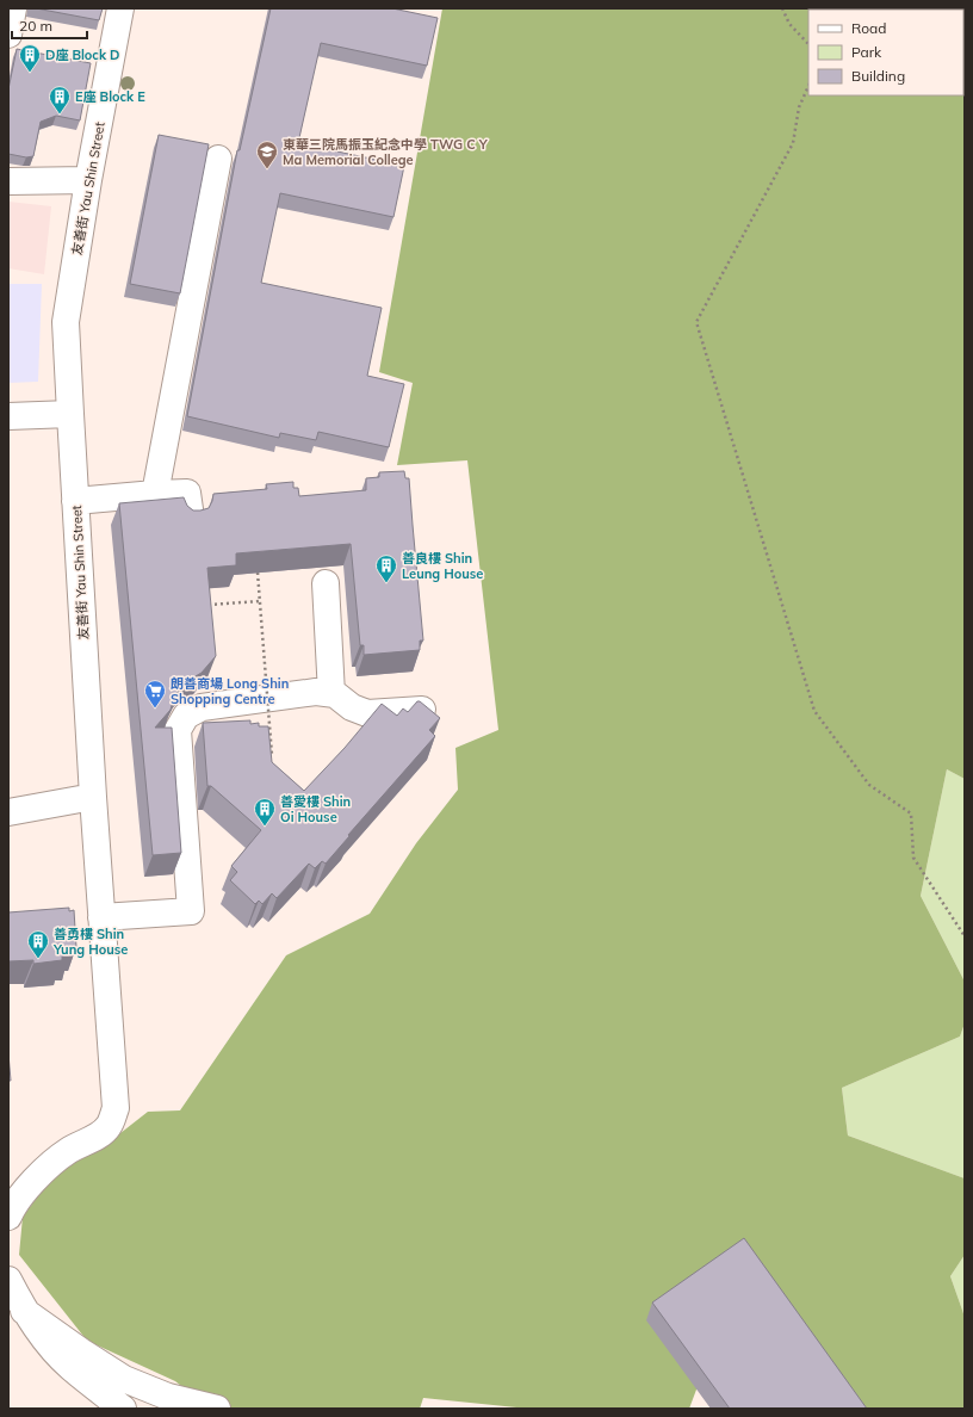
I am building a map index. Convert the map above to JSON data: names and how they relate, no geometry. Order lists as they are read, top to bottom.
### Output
{
  "streets": {
    "street": ["友善街 Yau Shin Street"]
  },
  "places": {
    "building": [
      "D座 Block D",
      "E座 Block E",
      "善良樓 Shin Leung House",
      "善愛樓 Shin Oi House",
      "善勇樓 Shin Yung House"
    ],
    "school or university": ["東華三院馬振玉紀念中學 TWG C Y Ma Memorial College"],
    "supermarket": ["朗善商場 Long Shin Shopping Centre"]
  },
  "legend": ["Road", "Park", "Building"],
  "scale_bar": "20 m"
}
